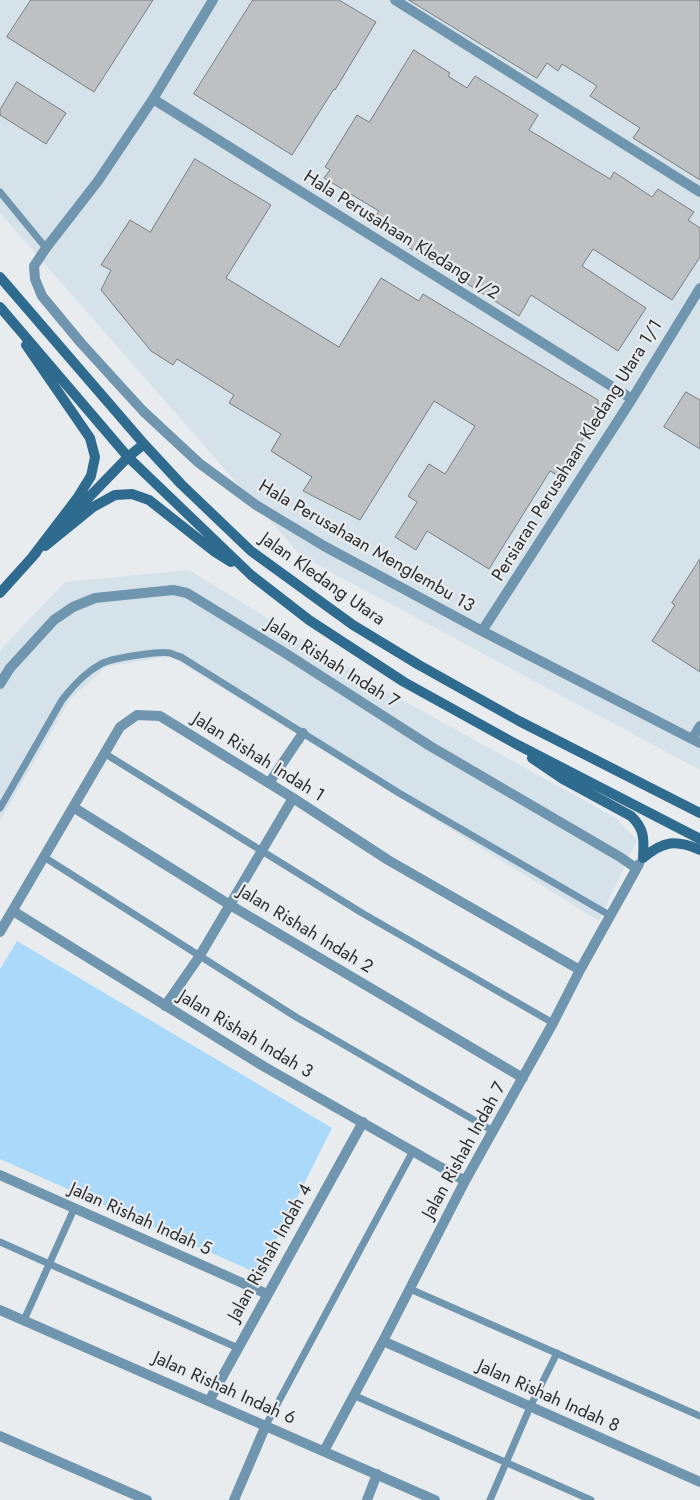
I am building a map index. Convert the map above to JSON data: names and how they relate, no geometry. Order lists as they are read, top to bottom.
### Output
{
  "streets": {
    "main road": ["Jalan Kledang Utara"],
    "street": [
      "Hala Perusahaan Kledang 1/2",
      "Persiaran Perusahaan Kledang Utara 1/1",
      "Hala Perusahaan Menglembu 13",
      "Jalan Rishah Indah 7",
      "Jalan Rishah Indah 1",
      "Jalan Rishah Indah 2",
      "Jalan Rishah Indah 3",
      "Jalan Rishah Indah 5",
      "Jalan Rishah Indah 4",
      "Jalan Rishah Indah 6",
      "Jalan Rishah Indah 8"
    ]
  },
  "crossings": [
    ["Hala Perusahaan Kledang 1/2", "Persiaran Perusahaan Kledang Utara 1/1"],
    ["Persiaran Perusahaan Kledang Utara 1/1", "Hala Perusahaan Menglembu 13"],
    ["Jalan Rishah Indah 7", "Jalan Rishah Indah 1"],
    ["Jalan Rishah Indah 7", "Jalan Rishah Indah 2"],
    ["Jalan Rishah Indah 7", "Jalan Rishah Indah 3"],
    ["Jalan Rishah Indah 7", "Jalan Rishah Indah 6"],
    ["Jalan Rishah Indah 7", "Jalan Rishah Indah 8"],
    ["Jalan Rishah Indah 1", "Jalan Rishah Indah 2"],
    ["Jalan Rishah Indah 1", "Jalan Rishah Indah 3"],
    ["Jalan Rishah Indah 3", "Jalan Rishah Indah 4"],
    ["Jalan Rishah Indah 5", "Jalan Rishah Indah 4"],
    ["Jalan Rishah Indah 4", "Jalan Rishah Indah 6"]
  ]
}
